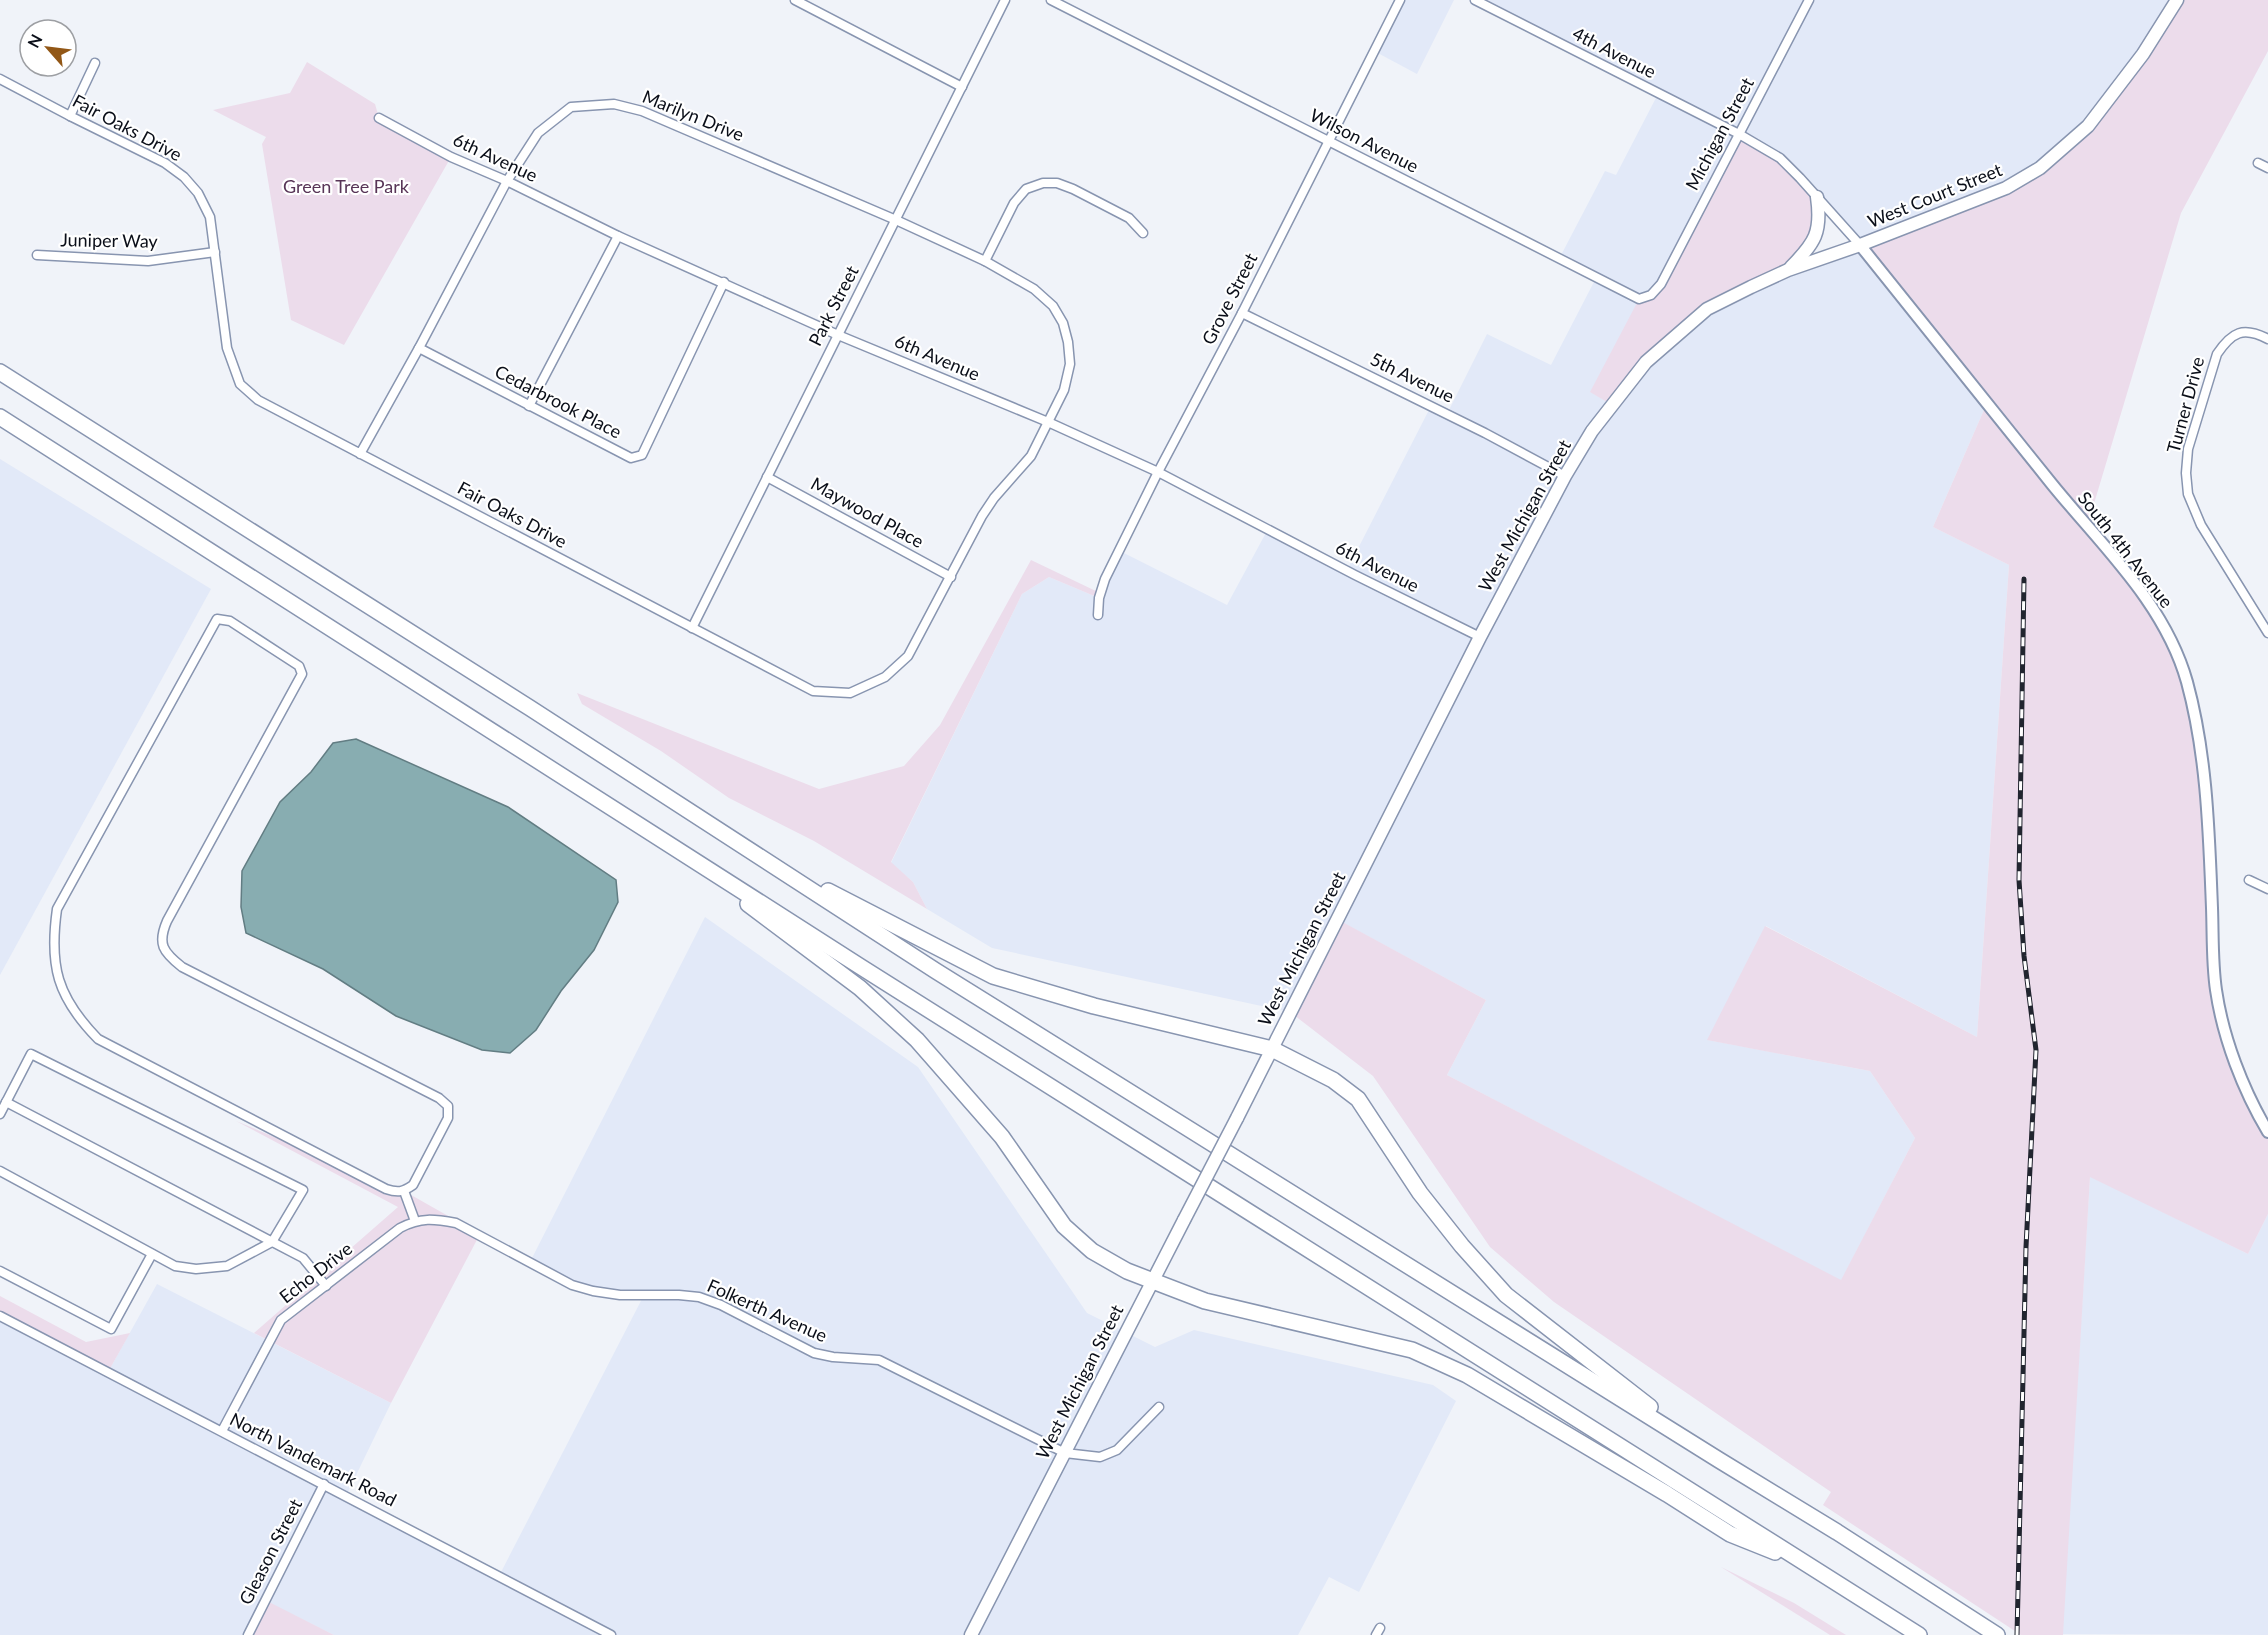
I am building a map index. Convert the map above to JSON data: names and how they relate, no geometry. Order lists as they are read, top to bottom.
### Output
{
  "streets": {
    "main road": ["West Court Street", "West Michigan Street"],
    "street": [
      "4th Avenue",
      "Marilyn Drive",
      "Fair Oaks Drive",
      "Michigan Street",
      "Wilson Avenue",
      "6th Avenue",
      "Juniper Way",
      "Grove Street",
      "Park Street",
      "5th Avenue",
      "Cedarbrook Place",
      "Turner Drive",
      "Maywood Place",
      "South 4th Avenue",
      "Echo Drive",
      "Folkerth Avenue",
      "North Vandemark Road",
      "Gleason Street"
    ]
  },
  "crossings": [
    ["4th Avenue", "Michigan Street"],
    ["4th Avenue", "South 4th Avenue"],
    ["Marilyn Drive", "Fair Oaks Drive"],
    ["Marilyn Drive", "6th Avenue"],
    ["Marilyn Drive", "Park Street"],
    ["Marilyn Drive", "Cedarbrook Place"],
    ["Fair Oaks Drive", "6th Avenue"],
    ["Fair Oaks Drive", "Juniper Way"],
    ["Fair Oaks Drive", "Park Street"],
    ["Fair Oaks Drive", "Maywood Place"],
    ["Michigan Street", "Wilson Avenue"],
    ["Michigan Street", "South 4th Avenue"],
    ["Wilson Avenue", "Grove Street"],
    ["6th Avenue", "Grove Street"],
    ["6th Avenue", "Park Street"],
    ["6th Avenue", "Cedarbrook Place"],
    ["6th Avenue", "West Michigan Street"],
    ["West Court Street", "West Michigan Street"],
    ["West Court Street", "South 4th Avenue"],
    ["Grove Street", "5th Avenue"],
    ["Park Street", "Maywood Place"],
    ["5th Avenue", "West Michigan Street"],
    ["West Michigan Street", "Folkerth Avenue"],
    ["Echo Drive", "Folkerth Avenue"],
    ["Echo Drive", "North Vandemark Road"],
    ["North Vandemark Road", "Gleason Street"]
  ],
  "parks": ["Green Tree Park"],
  "north": "top left"
}
